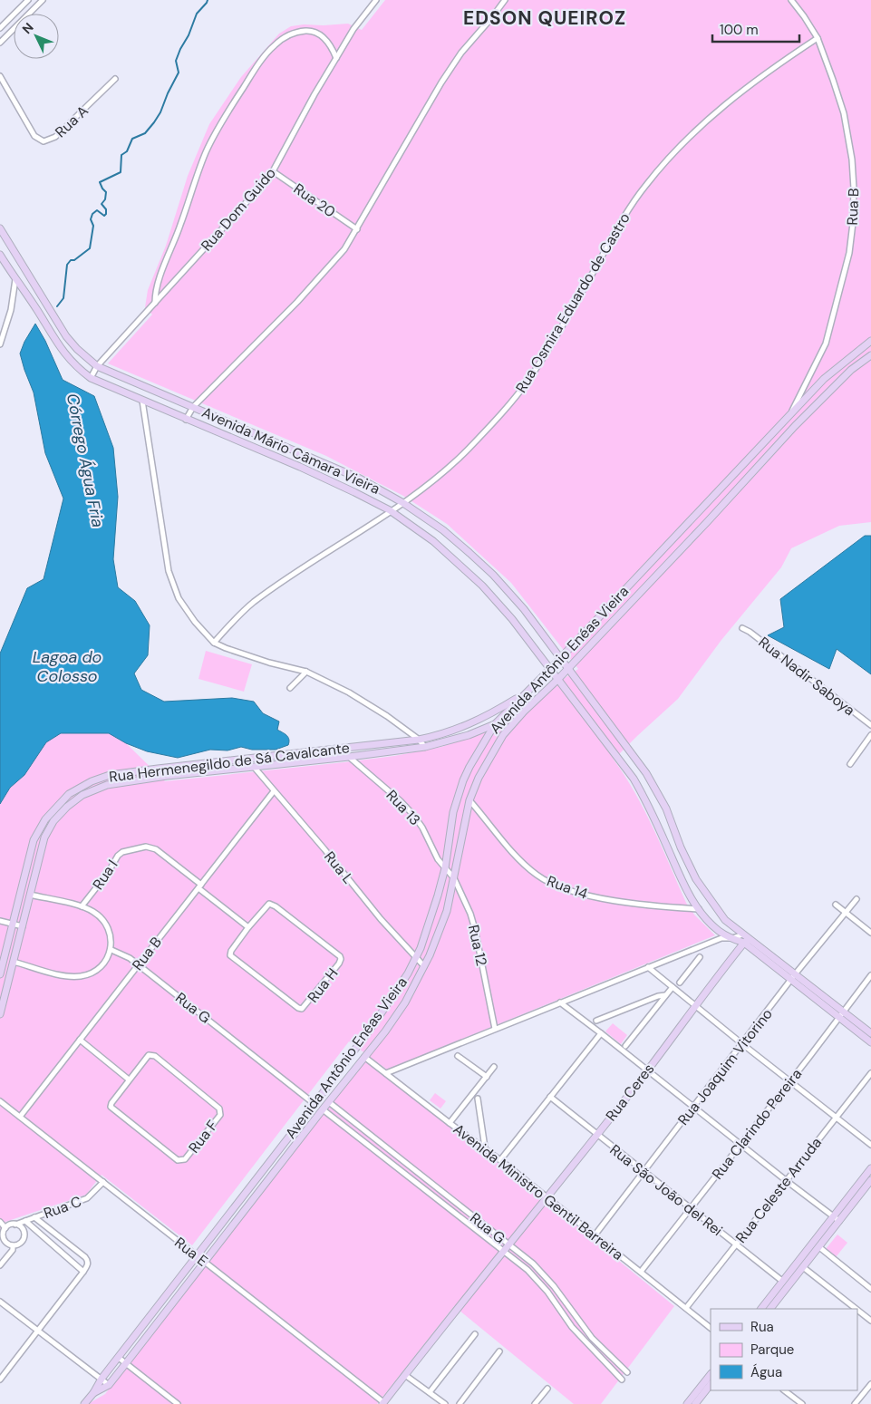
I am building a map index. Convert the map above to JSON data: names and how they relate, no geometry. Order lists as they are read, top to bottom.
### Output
{
  "streets": {
    "street": [
      "Rua A",
      "Rua 20",
      "Rua B",
      "Rua Dom Guido",
      "Rua Osmira Eduardo de Castro",
      "Avenida Mário Câmara Vieira",
      "Avenida Antônio Enéas Vieira",
      "Rua Nadir Saboya",
      "Rua Hermenegildo de Sá Cavalcante",
      "Rua 13",
      "Rua L",
      "Rua I",
      "Rua 14",
      "Rua 12",
      "Rua H",
      "Rua G",
      "Rua Joaquim Vitorino",
      "Rua Ceres",
      "Rua Clarindo Pereira",
      "Rua F",
      "Rua São João del Rei",
      "Rua Celeste Arruda",
      "Avenida Ministro Gentil Barreira",
      "Rua C",
      "Rua E"
    ]
  },
  "crossings": [
    ["Rua 20", "Rua Dom Guido"],
    ["Rua B", "Rua Osmira Eduardo de Castro"],
    ["Rua B", "Avenida Antônio Enéas Vieira"],
    ["Rua B", "Rua L"],
    ["Rua B", "Rua I"],
    ["Rua B", "Rua G"],
    ["Rua B", "Rua E"],
    ["Rua Dom Guido", "Avenida Mário Câmara Vieira"],
    ["Rua Osmira Eduardo de Castro", "Avenida Mário Câmara Vieira"],
    ["Avenida Mário Câmara Vieira", "Avenida Antônio Enéas Vieira"],
    ["Avenida Mário Câmara Vieira", "Rua 14"],
    ["Avenida Mário Câmara Vieira", "Rua Joaquim Vitorino"],
    ["Avenida Mário Câmara Vieira", "Rua Ceres"],
    ["Avenida Mário Câmara Vieira", "Rua Clarindo Pereira"],
    ["Avenida Antônio Enéas Vieira", "Rua Hermenegildo de Sá Cavalcante"],
    ["Avenida Antônio Enéas Vieira", "Rua 13"],
    ["Avenida Antônio Enéas Vieira", "Rua L"],
    ["Avenida Antônio Enéas Vieira", "Rua 14"],
    ["Avenida Antônio Enéas Vieira", "Rua 12"],
    ["Avenida Antônio Enéas Vieira", "Rua G"],
    ["Avenida Antônio Enéas Vieira", "Avenida Ministro Gentil Barreira"],
    ["Avenida Antônio Enéas Vieira", "Rua E"],
    ["Rua Hermenegildo de Sá Cavalcante", "Rua 13"],
    ["Rua Hermenegildo de Sá Cavalcante", "Rua L"],
    ["Rua Hermenegildo de Sá Cavalcante", "Rua I"],
    ["Rua Hermenegildo de Sá Cavalcante", "Rua G"],
    ["Rua 13", "Rua 12"],
    ["Rua I", "Rua G"],
    ["Rua G", "Rua Ceres"],
    ["Rua Joaquim Vitorino", "Rua São João del Rei"],
    ["Rua Joaquim Vitorino", "Avenida Ministro Gentil Barreira"],
    ["Rua Ceres", "Rua São João del Rei"],
    ["Rua Ceres", "Avenida Ministro Gentil Barreira"],
    ["Rua Ceres", "Rua E"],
    ["Rua Clarindo Pereira", "Rua São João del Rei"],
    ["Rua Clarindo Pereira", "Avenida Ministro Gentil Barreira"],
    ["Rua São João del Rei", "Rua Celeste Arruda"],
    ["Rua Celeste Arruda", "Avenida Ministro Gentil Barreira"],
    ["Rua C", "Rua E"]
  ],
  "districts": ["EDSON QUEIROZ"],
  "water": ["Córrego Água Fria", "Lagoa do Colosso"],
  "legend": ["Rua", "Parque", "Água"],
  "scale_bar": "100 m",
  "north": "top left"
}
